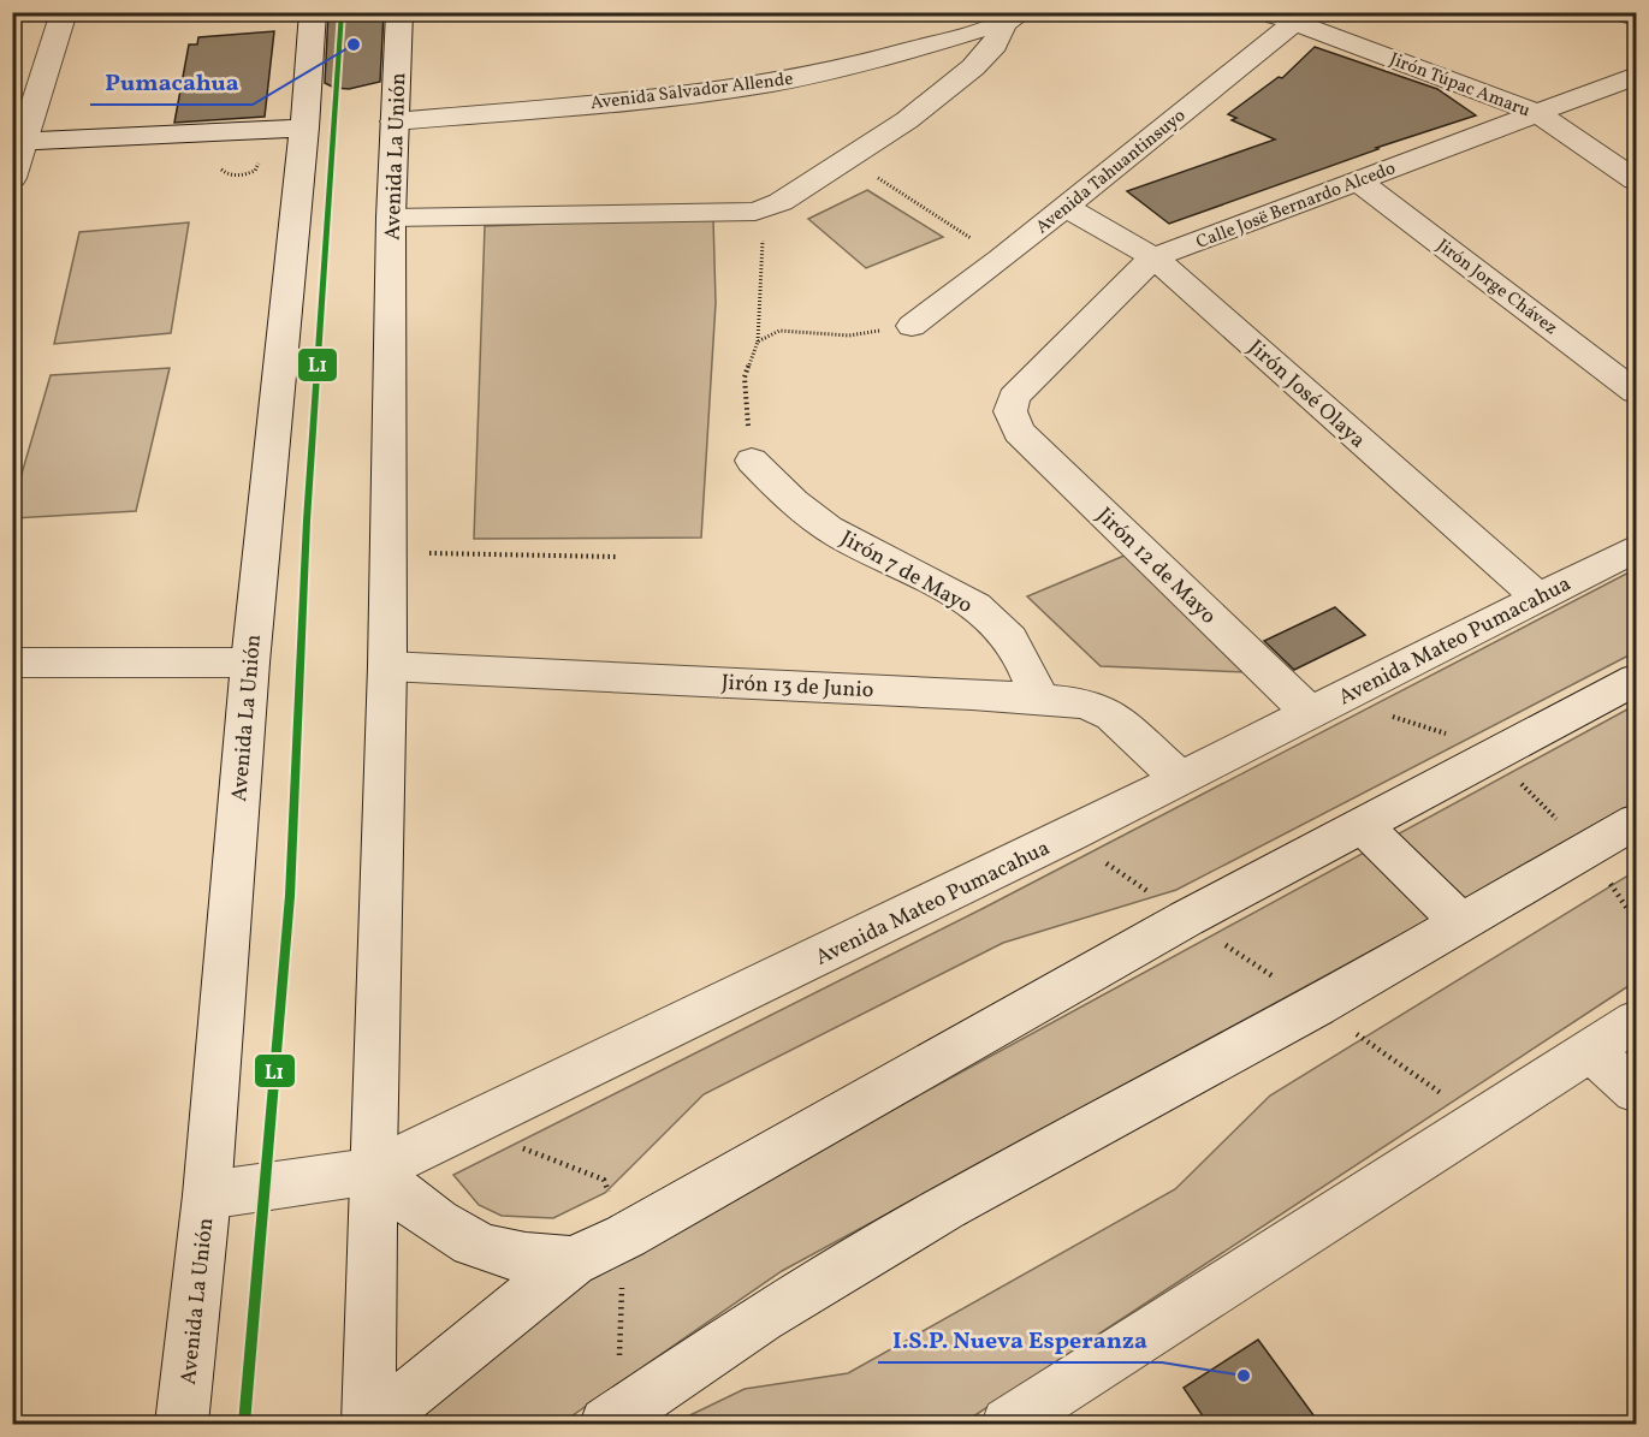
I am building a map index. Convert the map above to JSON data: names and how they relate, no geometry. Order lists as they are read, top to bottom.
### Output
{
  "streets": {
    "street": [
      "Jirón Túpac Amaru",
      "Avenida Salvador Allende",
      "Avenida La Unión",
      "Avenida Tahuantinsuyo",
      "Calle Josë Bernardo Alcedo",
      "Jirón Jorge Chávez",
      "Jirón José Olaya",
      "Jirón 12 de Mayo",
      "Jirón 7 de Mayo",
      "Avenida Mateo Pumacahua",
      "Jirón 13 de Junio"
    ]
  },
  "crossings": [
    ["Jirón Túpac Amaru", "Avenida Tahuantinsuyo"],
    ["Jirón Túpac Amaru", "Calle Josë Bernardo Alcedo"],
    ["Avenida Salvador Allende", "Avenida La Unión"],
    ["Avenida La Unión", "Avenida Mateo Pumacahua"],
    ["Avenida La Unión", "Jirón 13 de Junio"],
    ["Avenida Tahuantinsuyo", "Jirón José Olaya"],
    ["Calle Josë Bernardo Alcedo", "Jirón Jorge Chávez"],
    ["Calle Josë Bernardo Alcedo", "Jirón José Olaya"],
    ["Calle Josë Bernardo Alcedo", "Jirón 12 de Mayo"],
    ["Jirón José Olaya", "Avenida Mateo Pumacahua"],
    ["Jirón 12 de Mayo", "Avenida Mateo Pumacahua"],
    ["Jirón 7 de Mayo", "Jirón 13 de Junio"],
    ["Avenida Mateo Pumacahua", "Jirón 13 de Junio"]
  ],
  "places": ["Pumacahua", "I.S.P. Nueva Esperanza"],
  "lines": ["transit line L1"]
}
